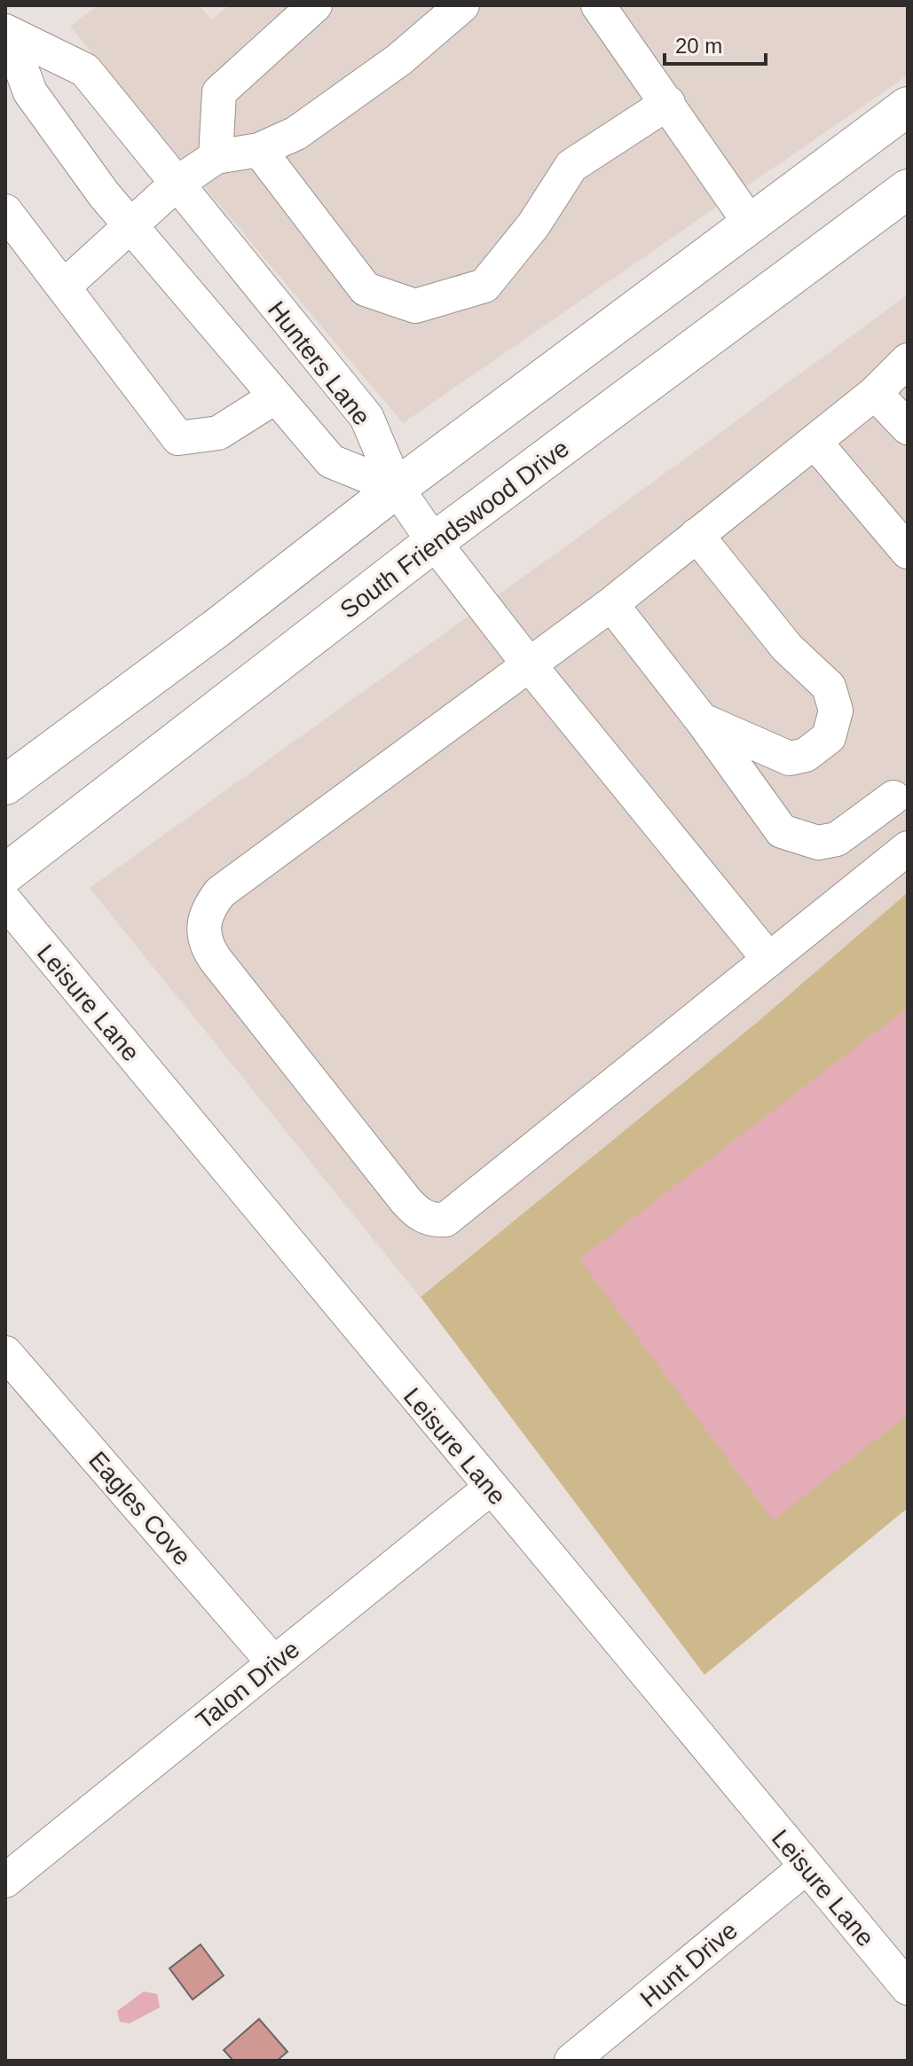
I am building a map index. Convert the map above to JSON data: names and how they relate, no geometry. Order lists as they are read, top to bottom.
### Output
{
  "streets": {
    "main road": ["South Friendswood Drive"],
    "street": [
      "Hunters Lane",
      "Leisure Lane",
      "Eagles Cove",
      "Talon Drive",
      "Hunt Drive"
    ]
  },
  "crossings": [
    ["Leisure Lane", "Talon Drive"],
    ["Leisure Lane", "Hunt Drive"],
    ["Eagles Cove", "Talon Drive"]
  ],
  "scale_bar": "20 m"
}
